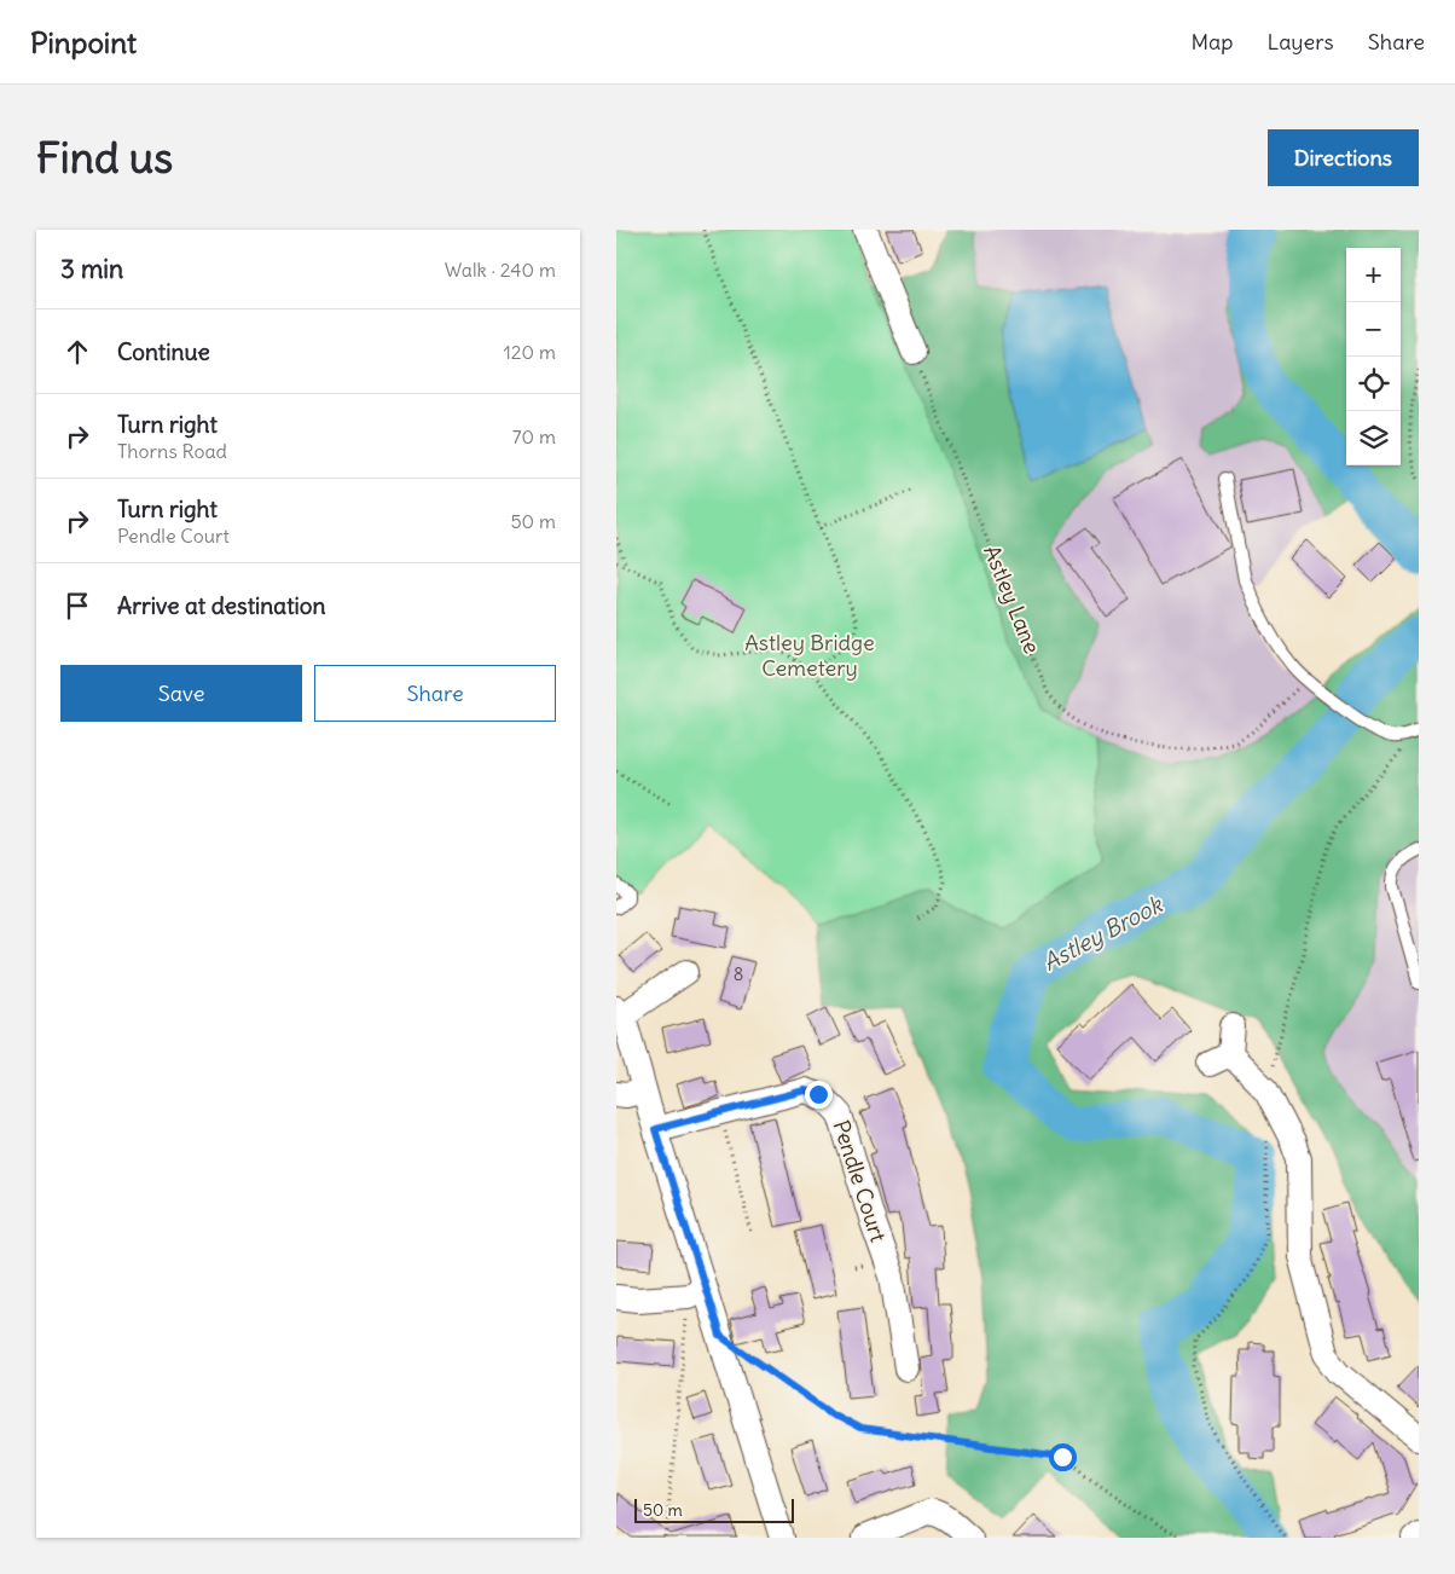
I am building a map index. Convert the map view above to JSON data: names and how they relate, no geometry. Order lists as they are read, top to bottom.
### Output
{
  "streets": {
    "street": ["Pendle Court"],
    "path": ["Astley Lane"]
  },
  "water": ["Astley Brook"],
  "parks": ["Astley Bridge Cemetery"],
  "house_numbers": ["8"],
  "scale_bar": "50 m",
  "page": {
    "header": "Pinpoint",
    "nav": ["Map", "Layers", "Share"],
    "buttons": [
      "Directions",
      ["Save", "Share"]
    ],
    "title": "Find us",
    "heading": ["3 min", "Walk · 240 m"],
    "map_buttons": ["+", "−"],
    "list": [
      ["Continue", "120 m"],
      ["Turn right", "Thorns Road", "70 m"],
      ["Turn right", "Pendle Court", "50 m"],
      "Arrive at destination"
    ],
    "scale": "50 m"
  }
}
